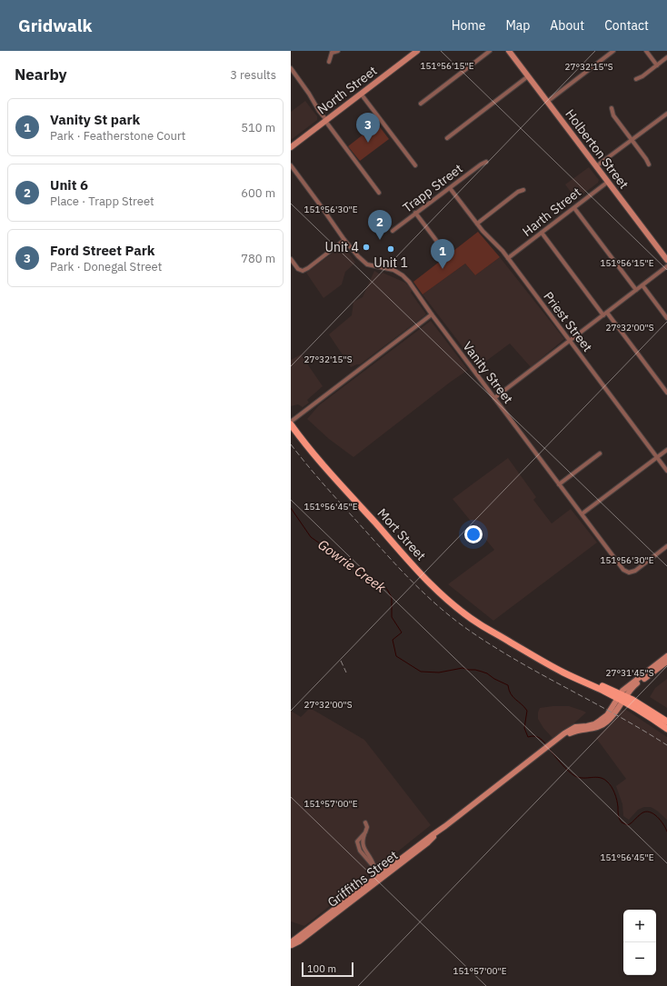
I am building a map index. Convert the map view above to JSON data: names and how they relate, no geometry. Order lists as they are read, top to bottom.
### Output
{
  "streets": {
    "main road": ["Mort Street"],
    "street": [
      "North Street",
      "Holberton Street",
      "Trapp Street",
      "Harth Street",
      "Priest Street",
      "Vanity Street",
      "Griffiths Street"
    ]
  },
  "crossings": [
    ["Holberton Street", "Harth Street"],
    ["Trapp Street", "Priest Street"],
    ["Harth Street", "Priest Street"],
    ["Mort Street", "Griffiths Street"]
  ],
  "water": ["Gowrie Creek"],
  "places": ["Unit 4", "Unit 1"],
  "scale_bar": "100 m",
  "page": {
    "header": "Gridwalk",
    "nav": [
      "Home",
      "Map",
      "About",
      "Contact"
    ],
    "heading": ["Nearby", "3 results"],
    "list": [
      {
        "mark": "1",
        "name": "Vanity St park",
        "note": "Park · Featherstone Court",
        "value": "510 m"
      },
      {
        "mark": "2",
        "name": "Unit 6",
        "note": "Place · Trapp Street",
        "value": "600 m"
      },
      {
        "mark": "3",
        "name": "Ford Street Park",
        "note": "Park · Donegal Street",
        "value": "780 m"
      }
    ],
    "pins": ["3", "2", "1"],
    "map_buttons": ["+", "−"],
    "scale": "100 m"
  },
  "coordinates": [
    "151°56'15\"E",
    "27°32'15\"S",
    "151°56'30\"E",
    "27°32'00\"S",
    "151°56'45\"E",
    "27°31'45\"S",
    "151°57'00\"E"
  ]
}
